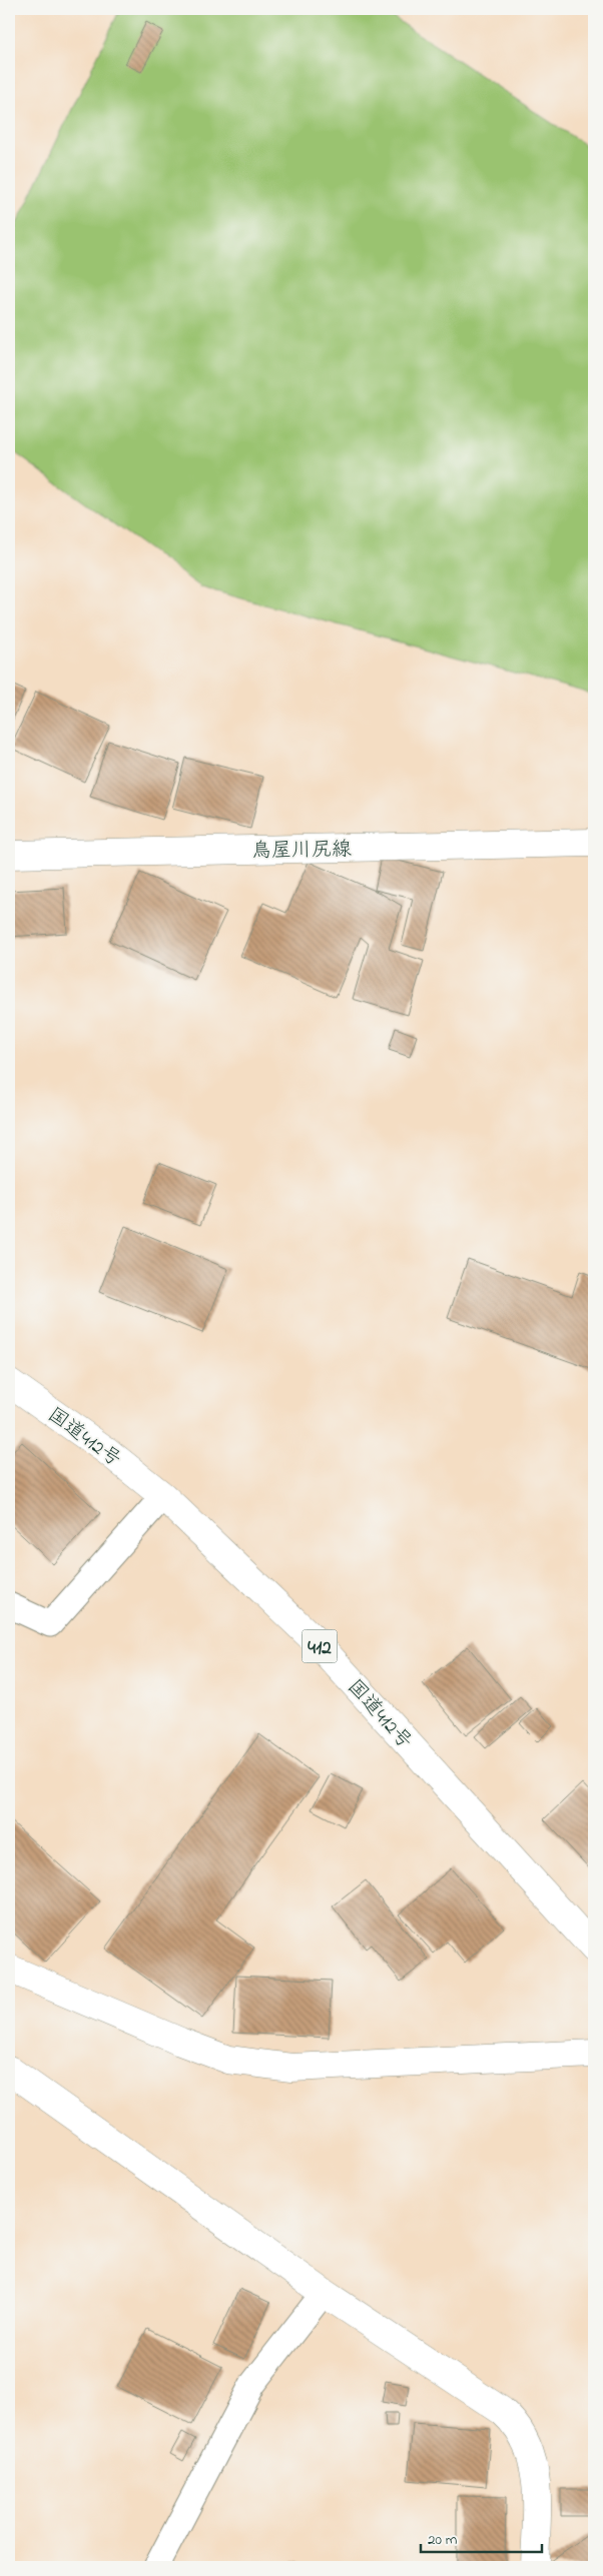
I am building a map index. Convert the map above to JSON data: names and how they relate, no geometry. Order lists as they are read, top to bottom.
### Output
{
  "streets": {
    "main road": ["鳥屋川尻線", "国道412号", "412"]
  },
  "scale_bar": "20 m"
}
